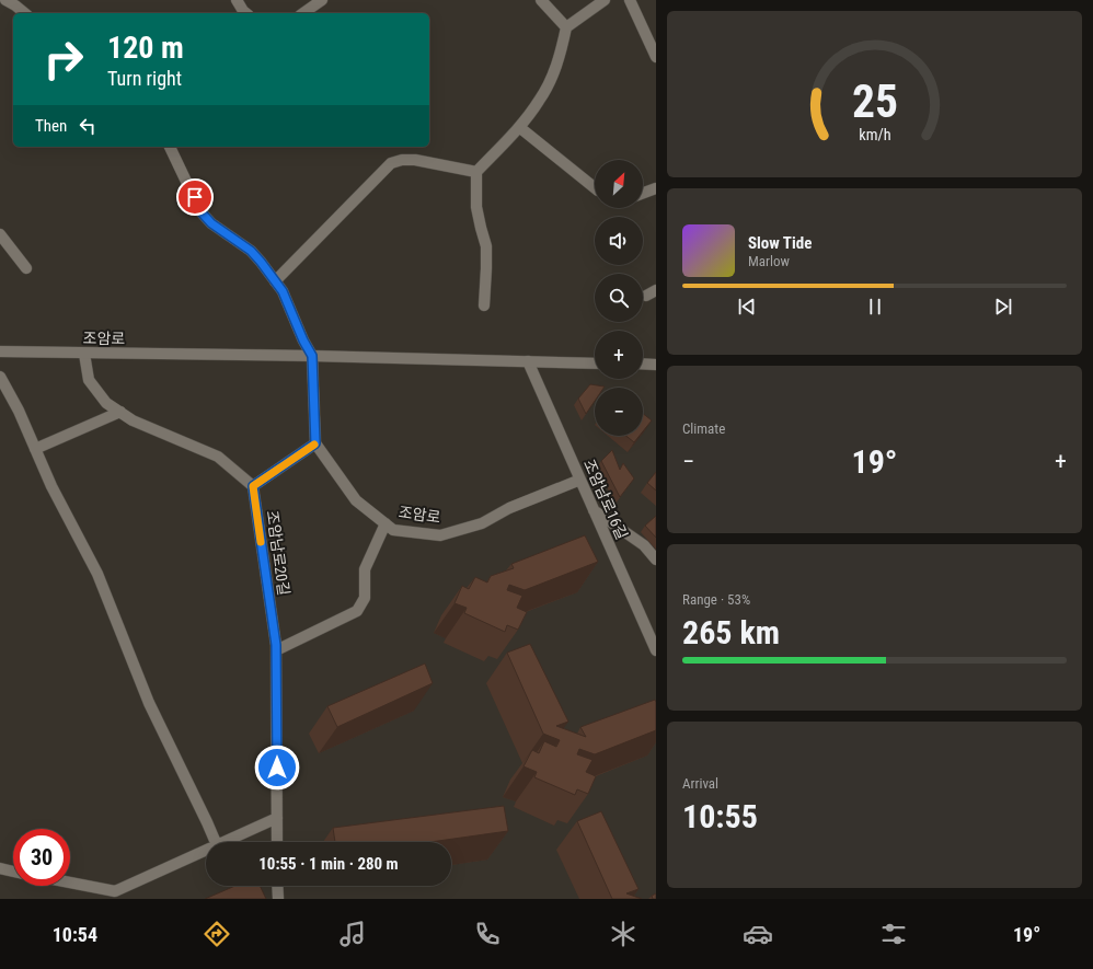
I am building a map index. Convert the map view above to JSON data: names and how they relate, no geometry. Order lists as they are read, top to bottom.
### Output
{
  "streets": {
    "street": ["조암로", "조암남로16길", "조암남로20길"]
  },
  "crossings": [
    ["조암로", "조암남로16길"]
  ],
  "north": "top right",
  "page": {
    "turn": ["120 m", "Turn right"],
    "then": "Then",
    "map_buttons": ["+", "−"],
    "song": ["Slow Tide", "Marlow"],
    "tile": [
      "Climate",
      ["Range · 53%", "265 km"],
      ["Arrival", "10:55"]
    ],
    "heat": ["−", "19°", "+"],
    "limit": "30",
    "trip": "10:55 · 1 min · 280 m",
    "tabs": ["10:54", "19°"],
    "gauge": ["25", "km/h"]
  }
}
